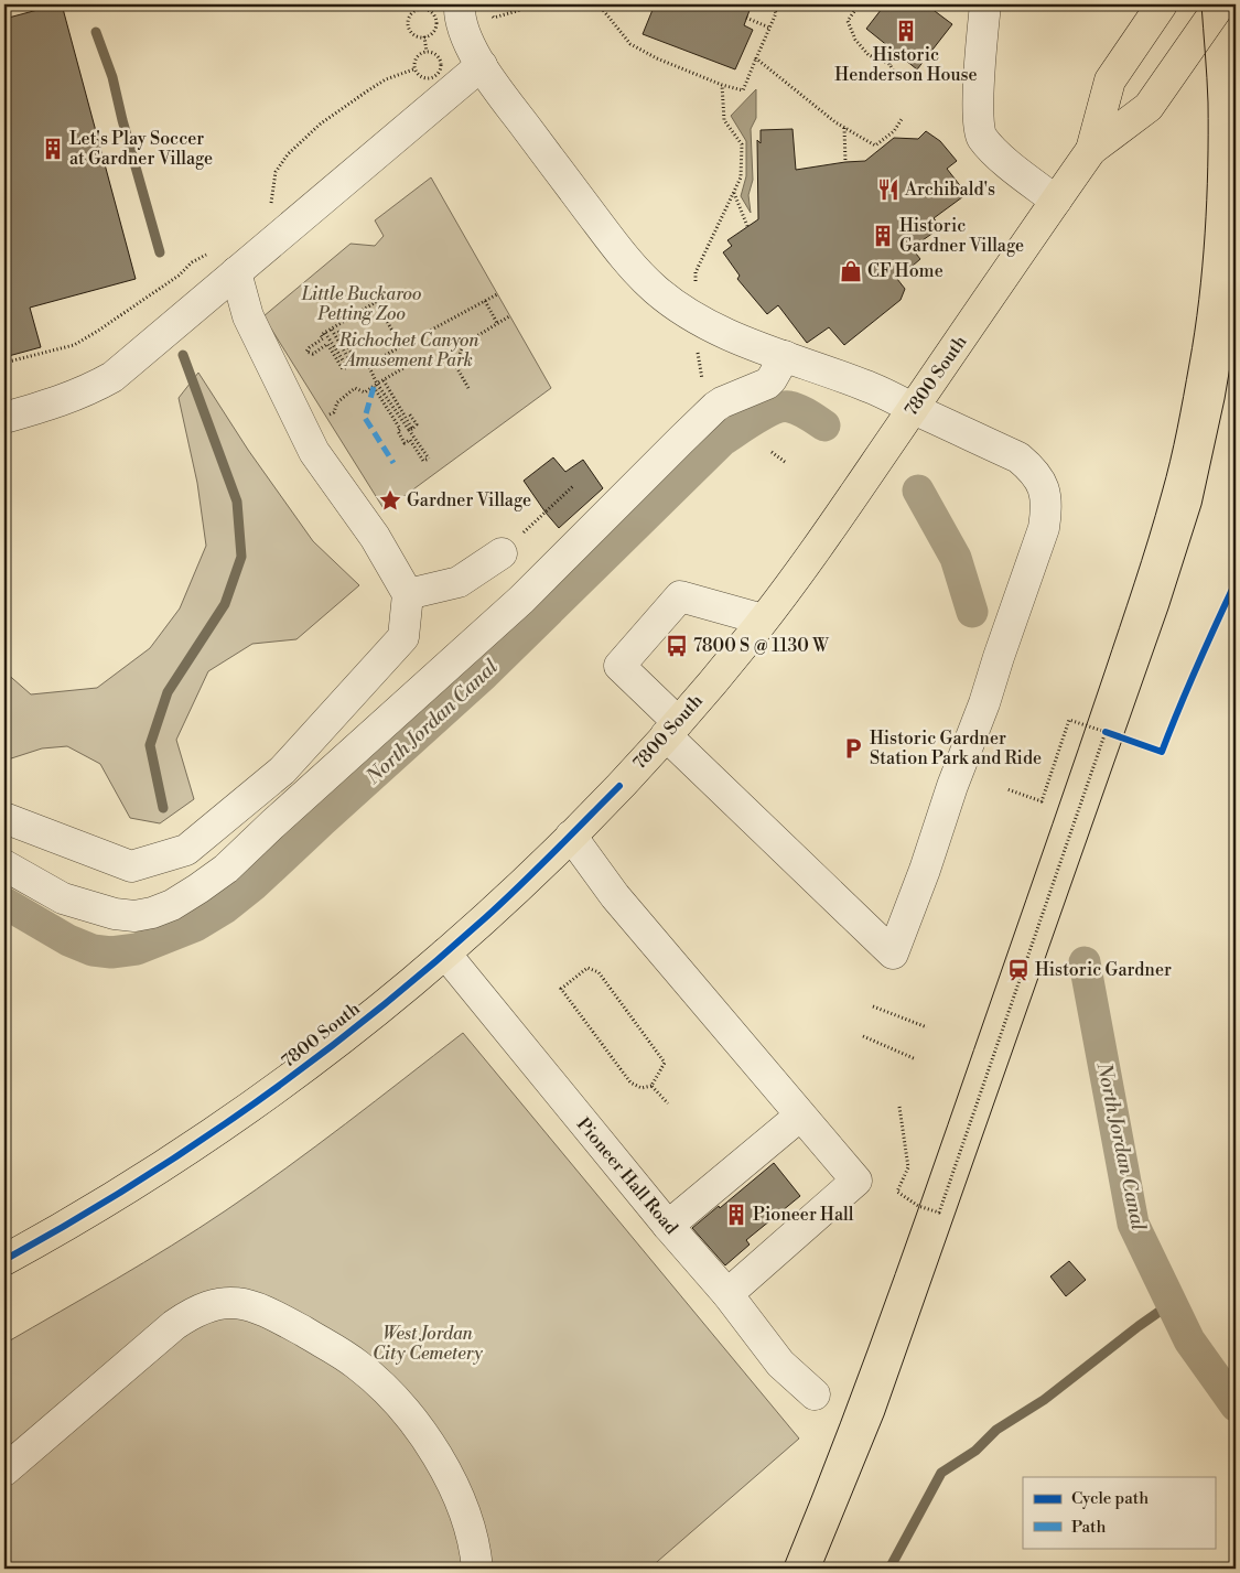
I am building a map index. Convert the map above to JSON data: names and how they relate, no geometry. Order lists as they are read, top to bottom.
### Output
{
  "streets": {
    "main road": ["7800 South"],
    "lane": ["Pioneer Hall Road"]
  },
  "crossings": [
    ["7800 South", "Pioneer Hall Road"]
  ],
  "water": ["North Jordan Canal"],
  "parks": ["Little Buckaroo Petting Zoo", "Richochet Canyon Amusement Park", "West Jordan City Cemetery"],
  "places": {
    "building": [
      "Historic Henderson House",
      "Let's Play Soccer at Gardner Village",
      "Historic Gardner Village",
      "Pioneer Hall"
    ],
    "restaurant": ["Archibald's"],
    "shop": ["CF Home"],
    "place": ["Gardner Village"],
    "bus stop": ["7800 S @ 1130 W"],
    "parking": ["Historic Gardner Station Park and Ride"],
    "station": ["Historic Gardner"]
  },
  "legend": ["Cycle path", "Path"]
}
